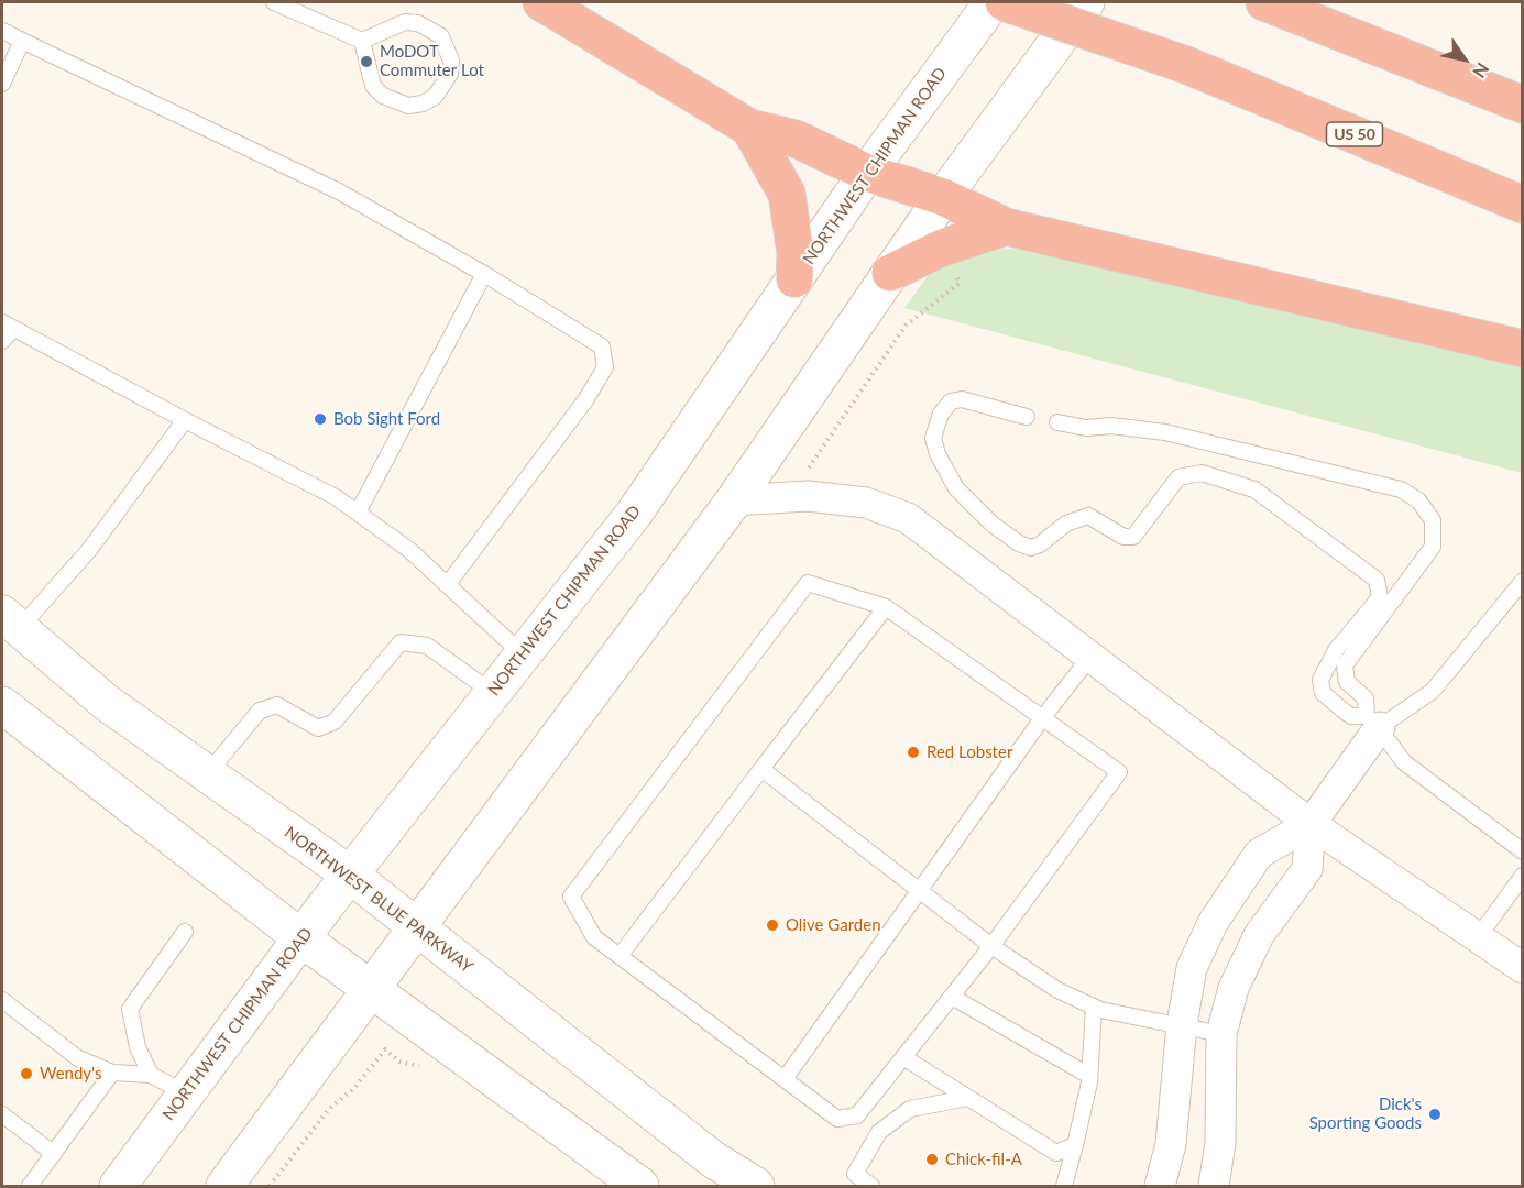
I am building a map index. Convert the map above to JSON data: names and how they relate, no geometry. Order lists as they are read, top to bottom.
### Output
{
  "streets": {
    "highway": ["US 50"],
    "main road": ["NORTHWEST CHIPMAN ROAD", "NORTHWEST BLUE PARKWAY"]
  },
  "crossings": [
    ["NORTHWEST CHIPMAN ROAD", "NORTHWEST BLUE PARKWAY"]
  ],
  "places": [
    "MoDOT Commuter Lot",
    "Bob Sight Ford",
    "Red Lobster",
    "Olive Garden",
    "Wendy's",
    "Dick's Sporting Goods",
    "Chick-fil-A"
  ],
  "north": "bottom right"
}
